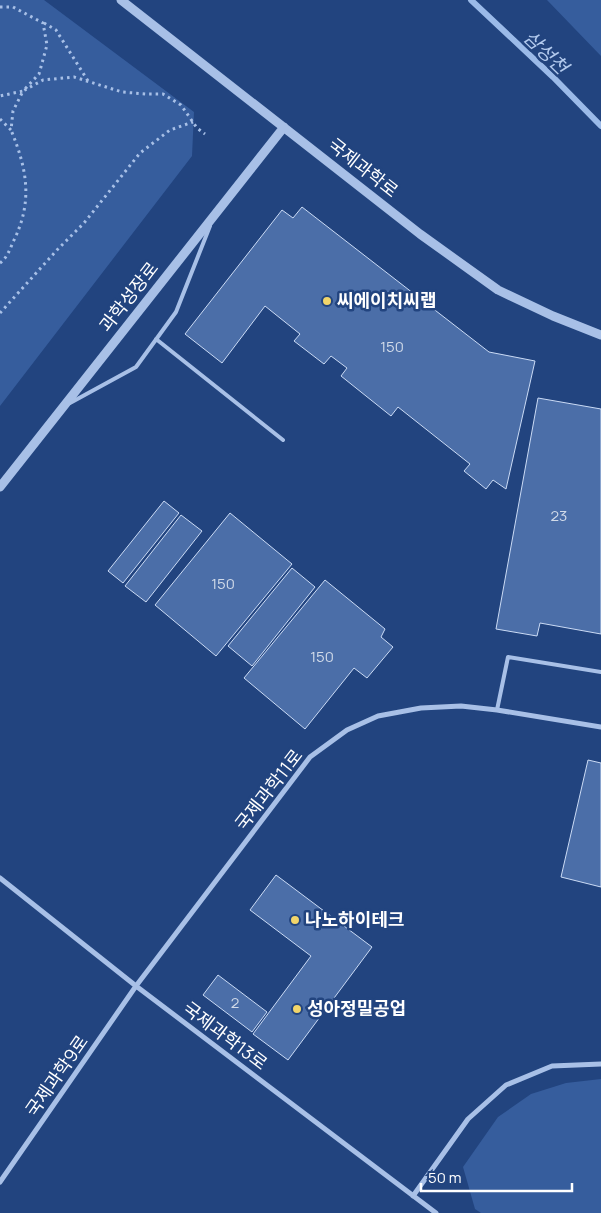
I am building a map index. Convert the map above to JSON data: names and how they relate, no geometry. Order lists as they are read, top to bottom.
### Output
{
  "streets": {
    "street": [
      "국제과학로",
      "과학성장로",
      "국제과학11로",
      "국제과학13로",
      "국제과학9로"
    ]
  },
  "crossings": [
    ["국제과학로", "과학성장로"],
    ["국제과학11로", "국제과학13로"],
    ["국제과학11로", "국제과학9로"],
    ["국제과학13로", "국제과학9로"]
  ],
  "water": ["삼성천"],
  "places": ["씨에이치씨랩", "나노하이테크", "성아정밀공업"],
  "house_numbers": [
    "150",
    "23",
    "150",
    "150",
    "2"
  ],
  "scale_bar": "50 m"
}
